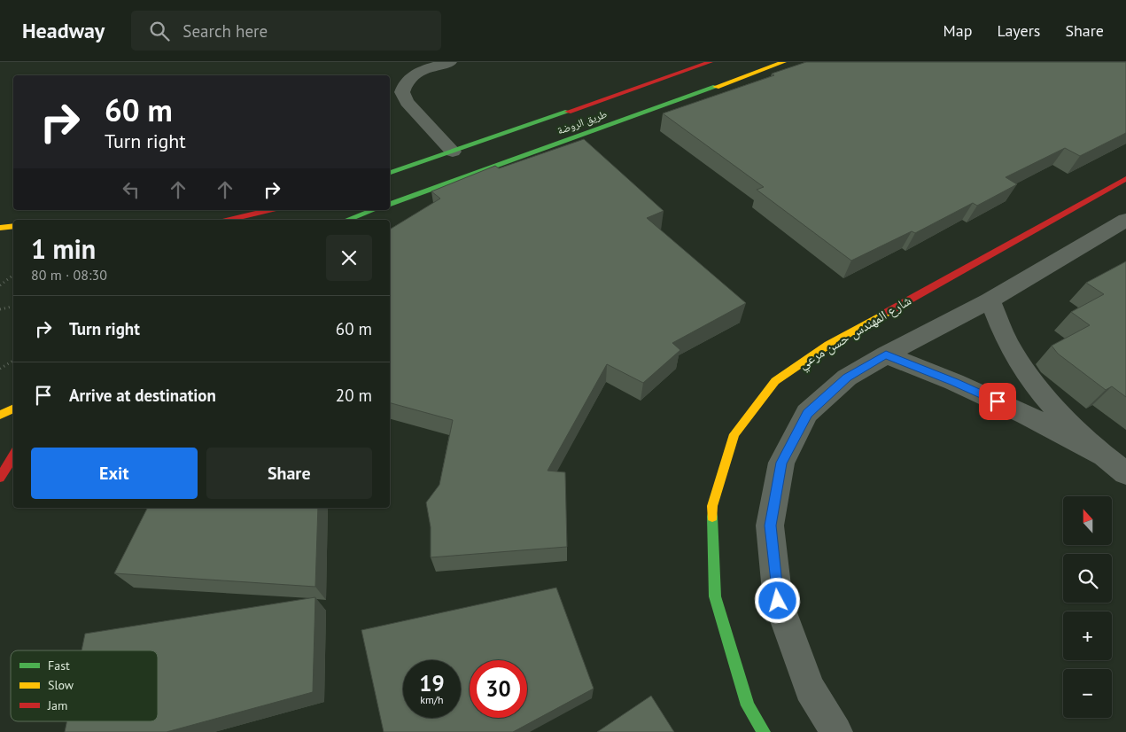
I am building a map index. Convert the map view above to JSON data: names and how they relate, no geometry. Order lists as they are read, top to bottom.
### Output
{
  "streets": {
    "street": ["طريق الروضة", "شارع المهندس حسن مرعي"]
  },
  "legend": ["Fast", "Slow", "Jam"],
  "north": "top",
  "page": {
    "header": "Headway",
    "search": "Search here",
    "nav": ["Map", "Layers", "Share"],
    "turn": ["60 m", "Turn right"],
    "heading": ["1 min", "80 m · 08:30"],
    "list": [
      {
        "name": "Turn right",
        "value": "60 m"
      },
      {
        "name": "Arrive at destination",
        "value": "20 m"
      }
    ],
    "buttons": ["Exit", "Share"],
    "map_buttons": ["+", "−"],
    "speed": "19 km/h",
    "limit": "30"
  }
}
